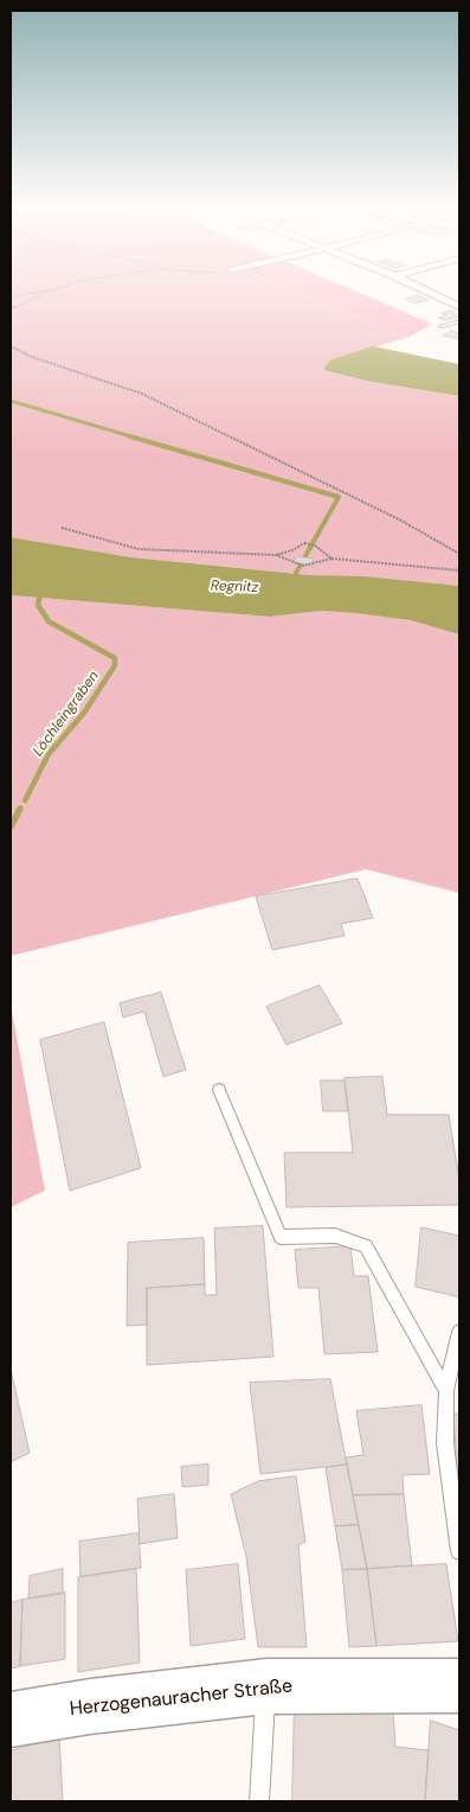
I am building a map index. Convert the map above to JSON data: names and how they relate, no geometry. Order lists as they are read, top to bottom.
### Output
{
  "streets": {
    "main road": ["Herzogenauracher Straße"]
  },
  "water": ["Regnitz", "Löchleingraben"]
}
